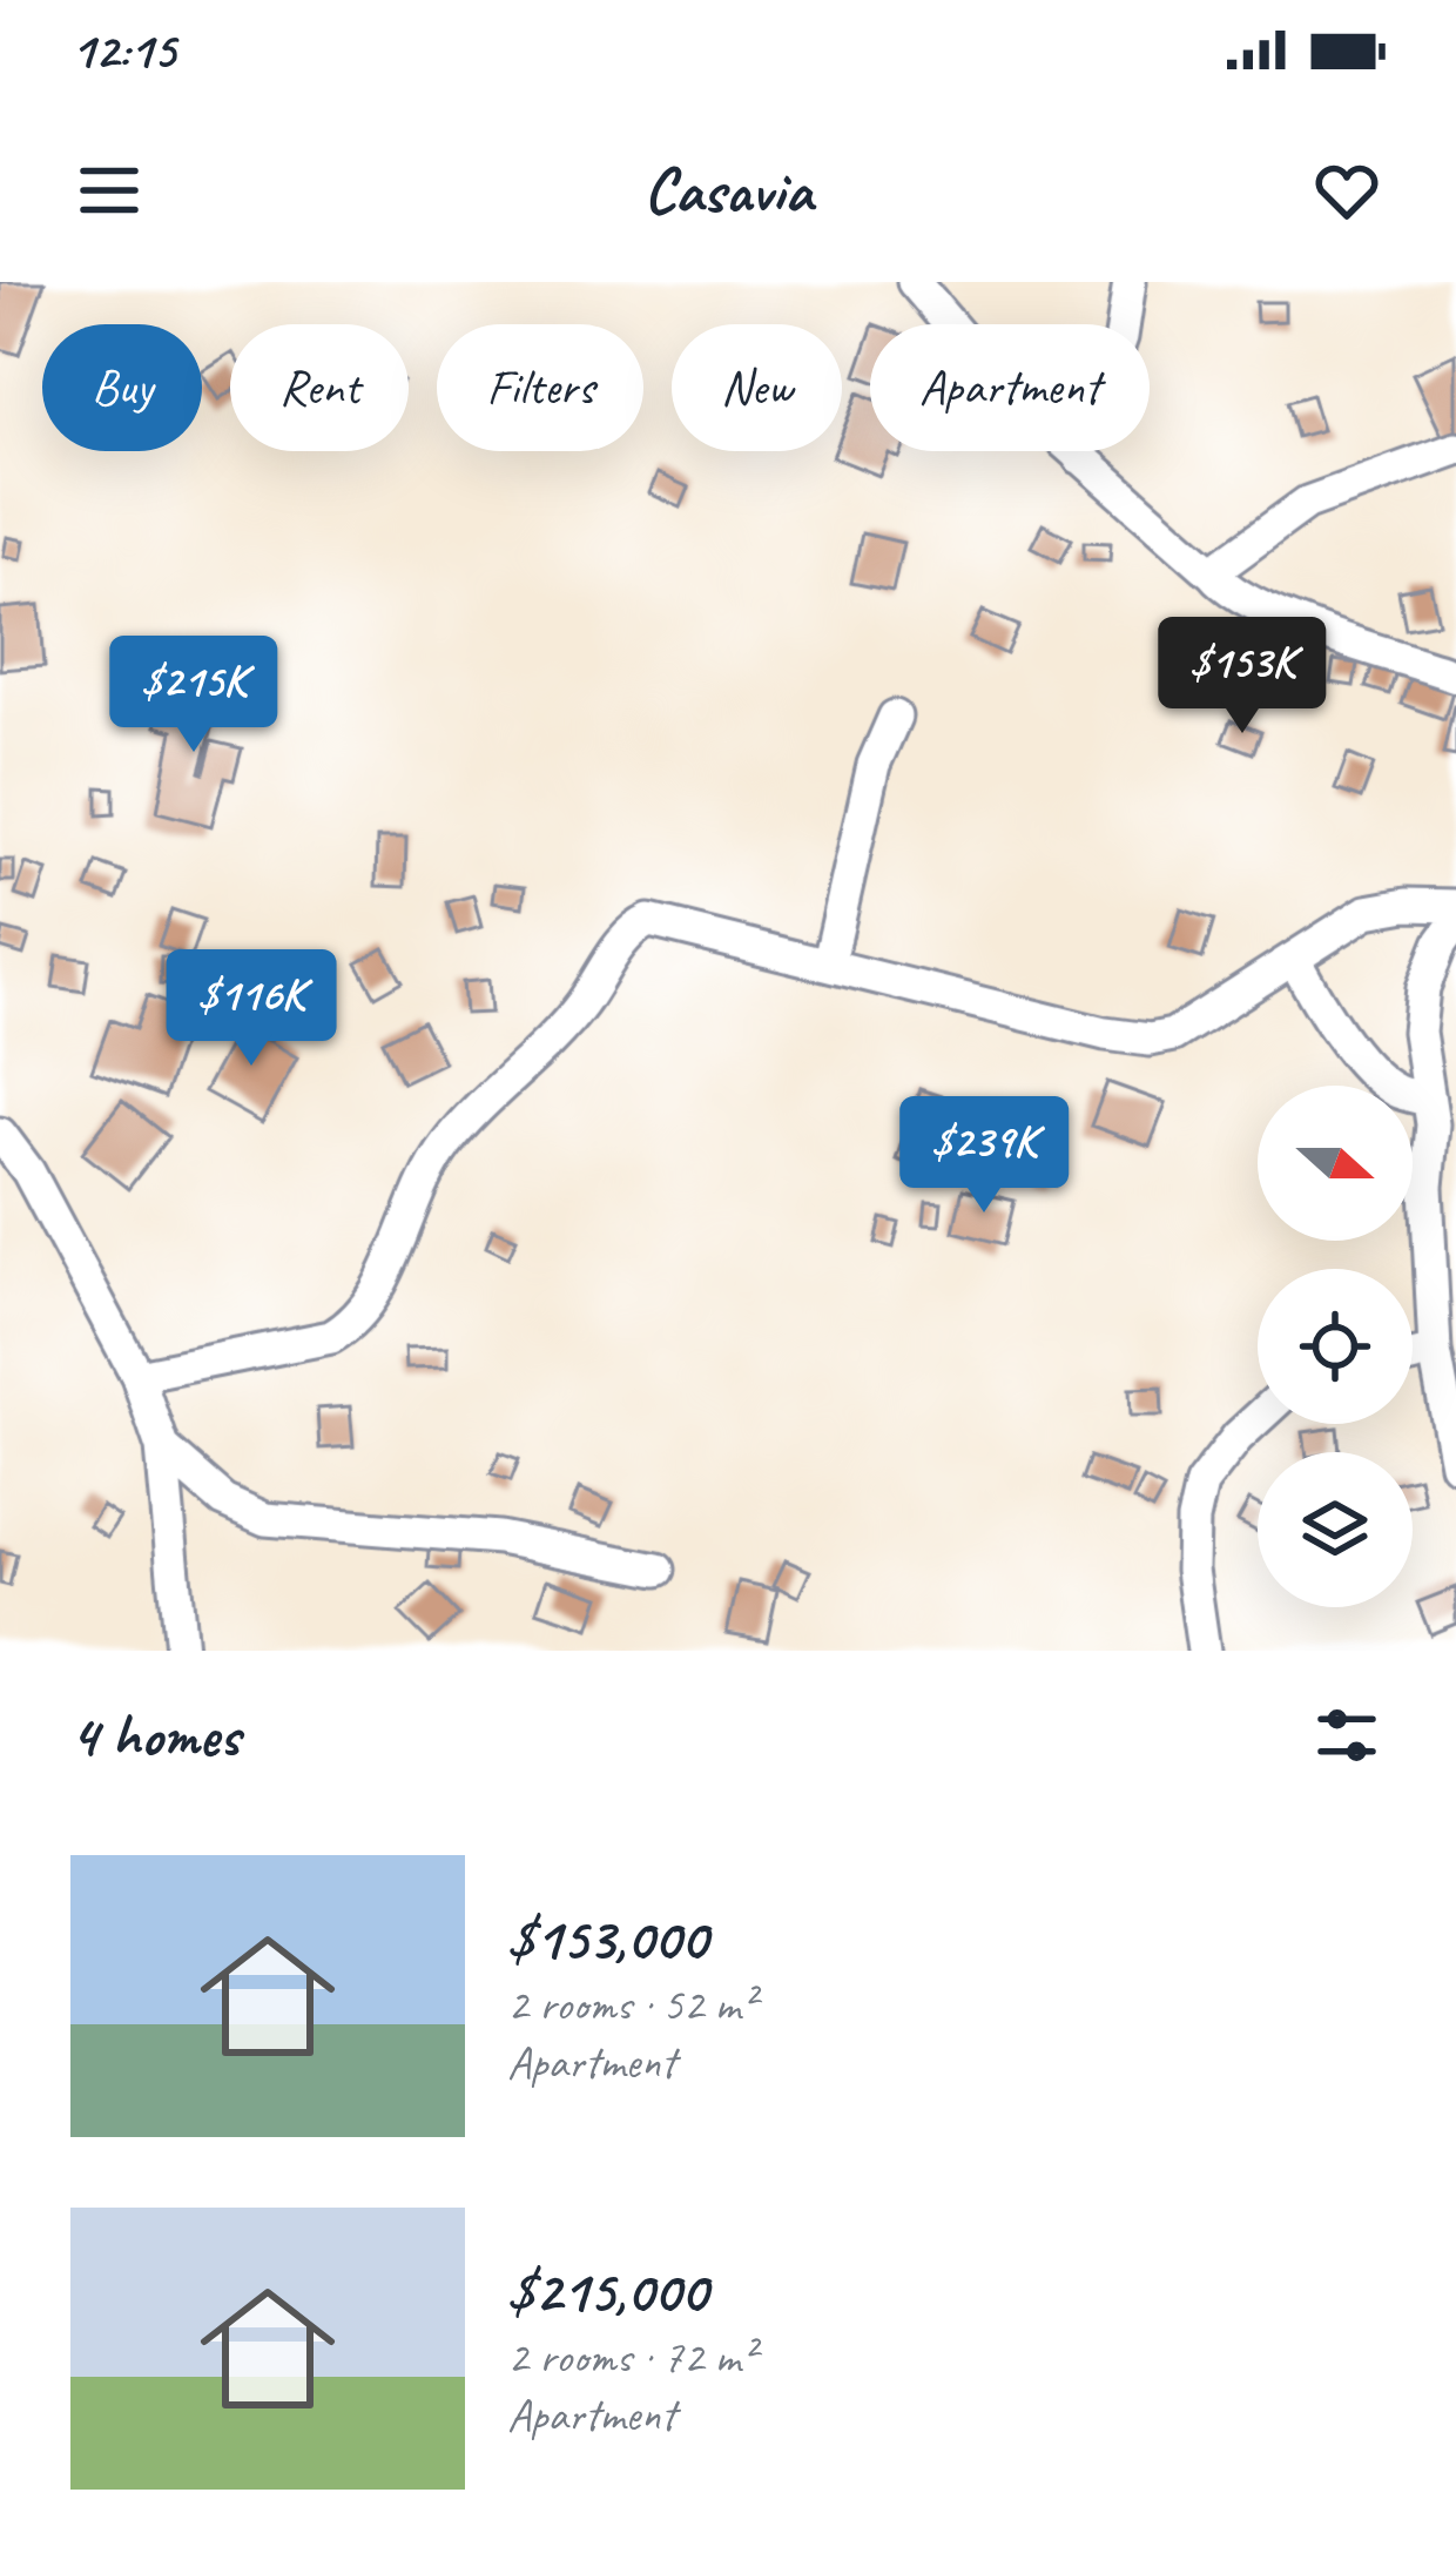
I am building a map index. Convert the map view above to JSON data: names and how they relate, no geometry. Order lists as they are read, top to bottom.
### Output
{
  "north": "right",
  "page": {
    "status": "12:15",
    "header": "Casavia",
    "chip": [
      "Buy",
      "Rent",
      "Filters",
      "New",
      "Apartment"
    ],
    "price": [
      "$153K",
      "$215K",
      "$116K",
      "$239K"
    ],
    "heading": "4 homes",
    "list": [
      {
        "name": "$153,000",
        "note": "2 rooms · 52 m² · Apartment"
      },
      {
        "name": "$215,000",
        "note": "2 rooms · 72 m² · Apartment"
      }
    ]
  }
}
